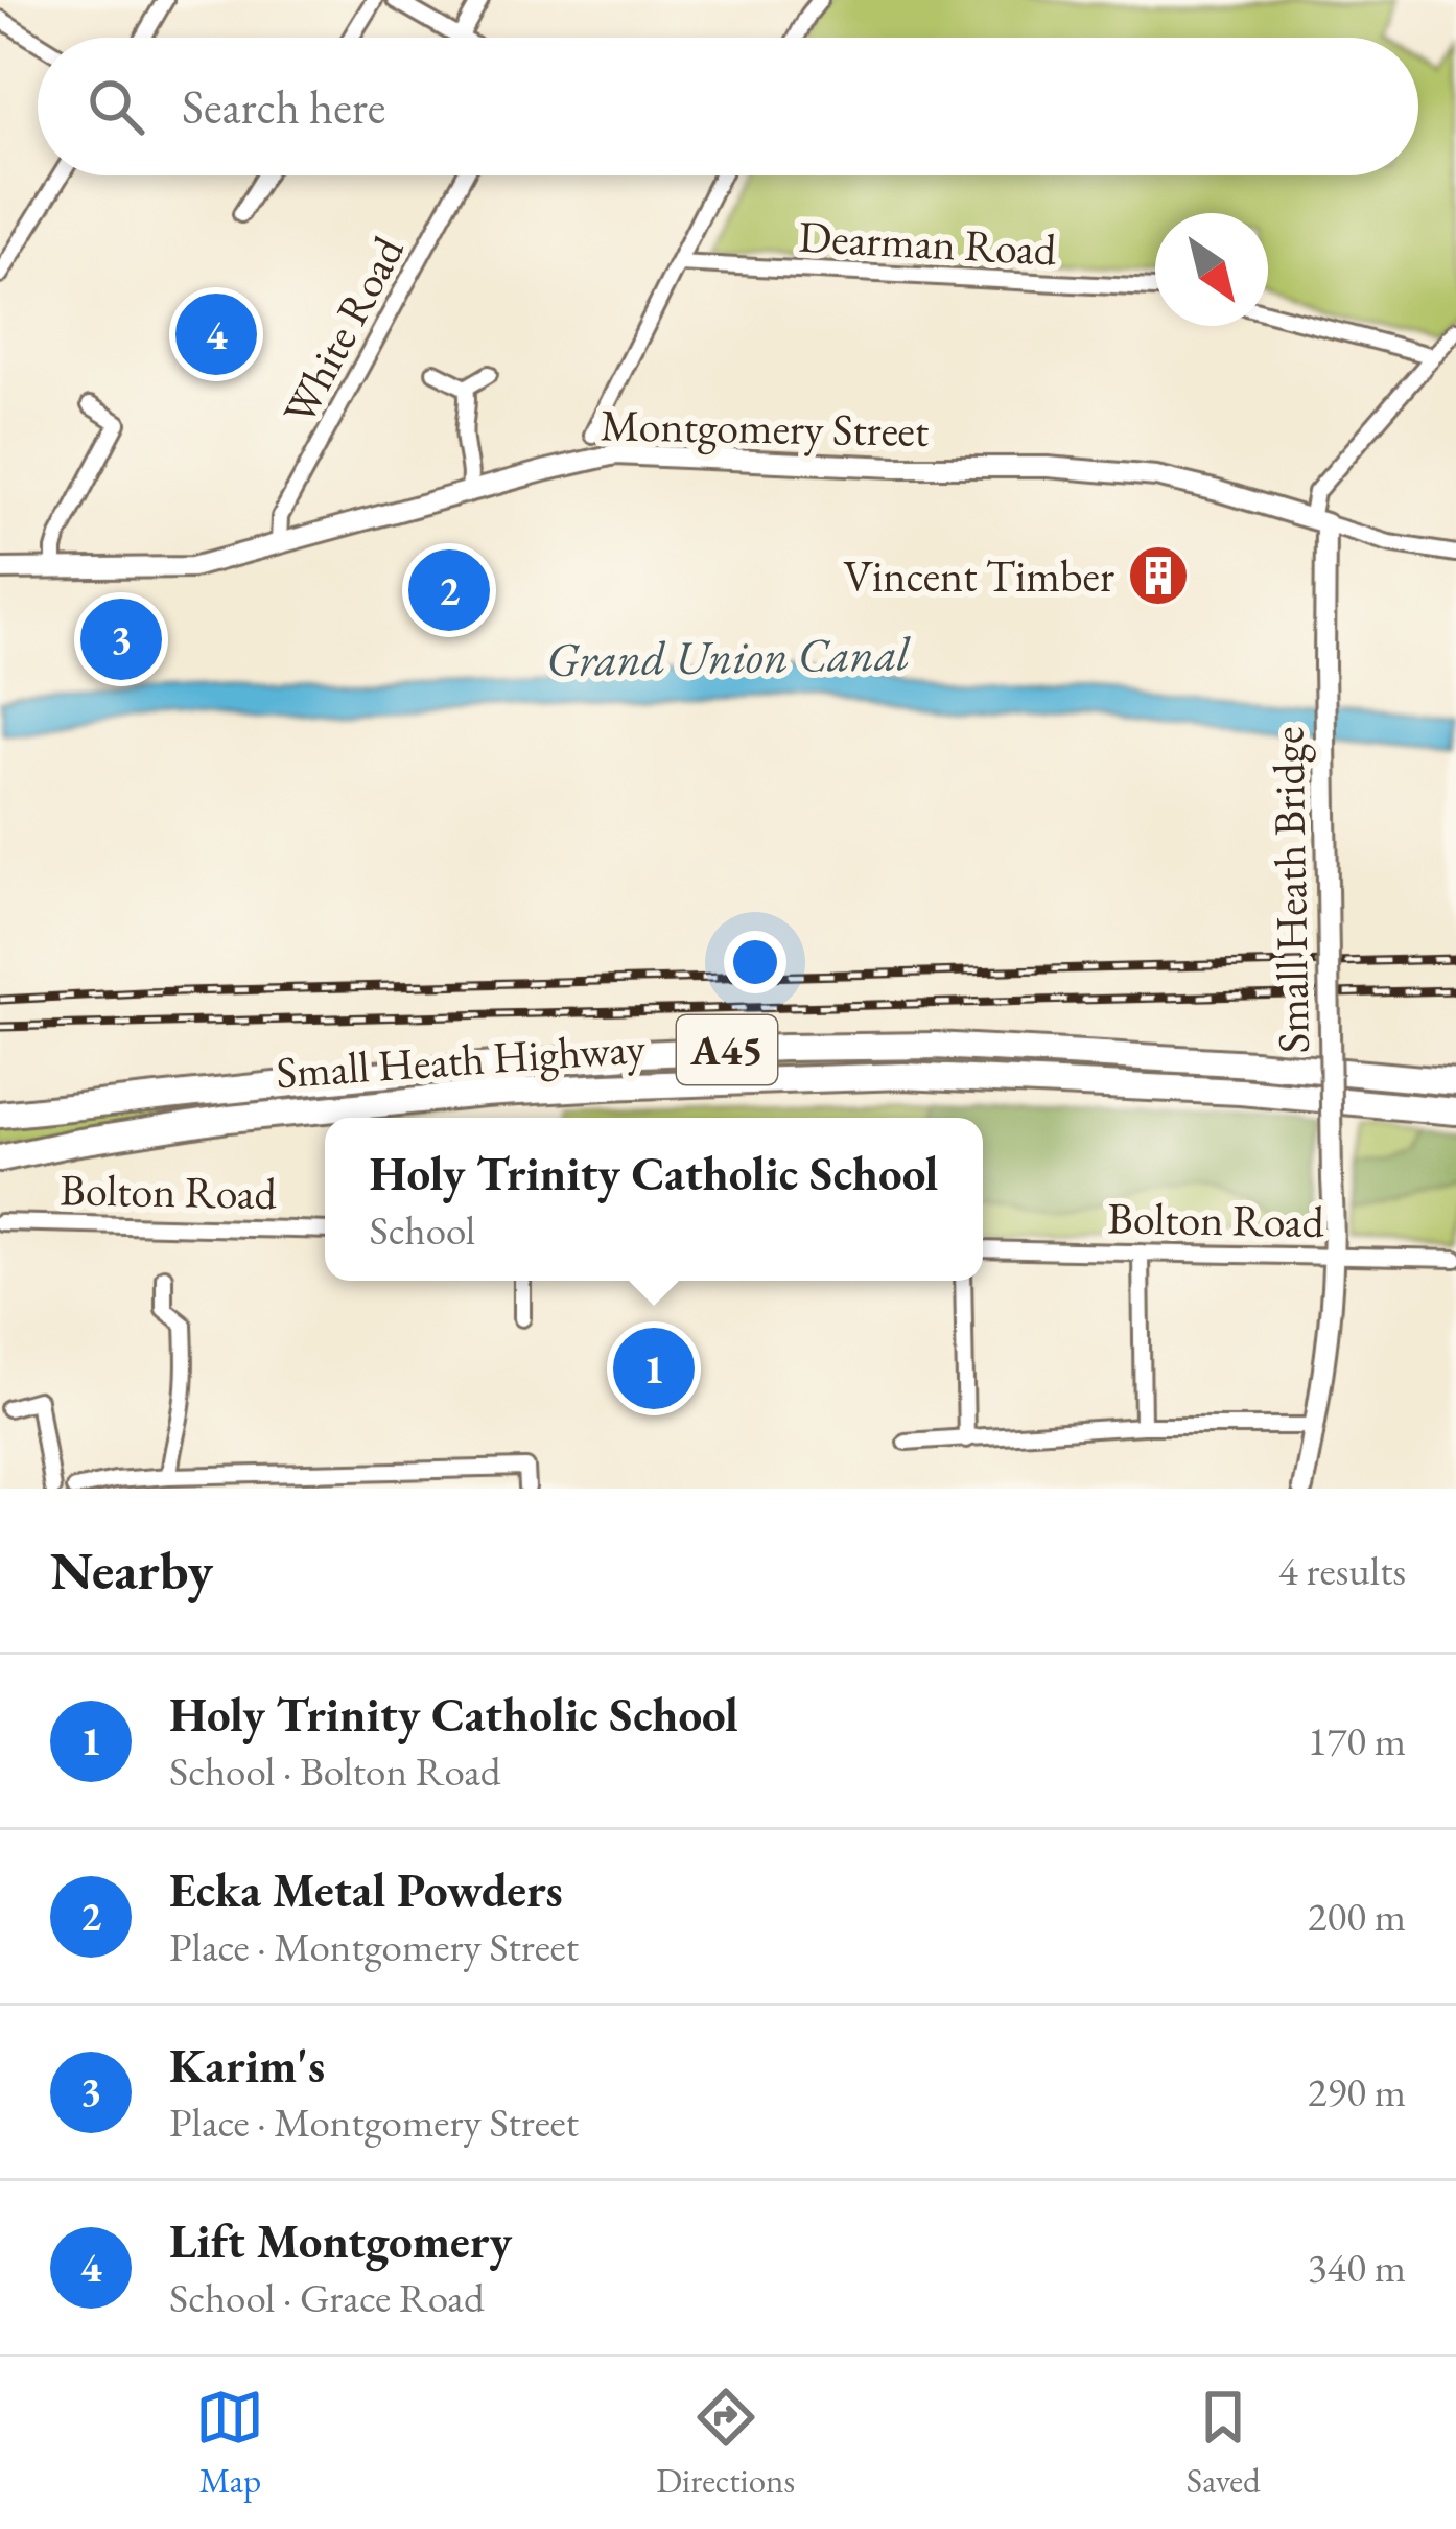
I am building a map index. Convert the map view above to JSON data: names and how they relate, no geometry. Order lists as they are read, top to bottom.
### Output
{
  "streets": {
    "highway": ["A45", "Small Heath Highway"],
    "street": [
      "Dearman Road",
      "White Road",
      "Montgomery Street",
      "Small Heath Bridge",
      "Bolton Road"
    ]
  },
  "crossings": [
    ["White Road", "Montgomery Street"],
    ["Montgomery Street", "Small Heath Bridge"],
    ["Small Heath Bridge", "Bolton Road"]
  ],
  "water": ["Grand Union Canal"],
  "places": {
    "building": ["Vincent Timber"]
  },
  "north": "bottom right",
  "page": {
    "search": "Search here",
    "pins": [
      "4",
      "2",
      "3",
      "1"
    ],
    "popup": ["Holy Trinity Catholic School", "School"],
    "heading": ["Nearby", "4 results"],
    "list": [
      {
        "mark": "1",
        "name": "Holy Trinity Catholic School",
        "note": "School · Bolton Road",
        "value": "170 m"
      },
      {
        "mark": "2",
        "name": "Ecka Metal Powders",
        "note": "Place · Montgomery Street",
        "value": "200 m"
      },
      {
        "mark": "3",
        "name": "Karim's",
        "note": "Place · Montgomery Street",
        "value": "290 m"
      },
      {
        "mark": "4",
        "name": "Lift Montgomery",
        "note": "School · Grace Road",
        "value": "340 m"
      }
    ],
    "nav": ["Map", "Directions", "Saved"]
  }
}
